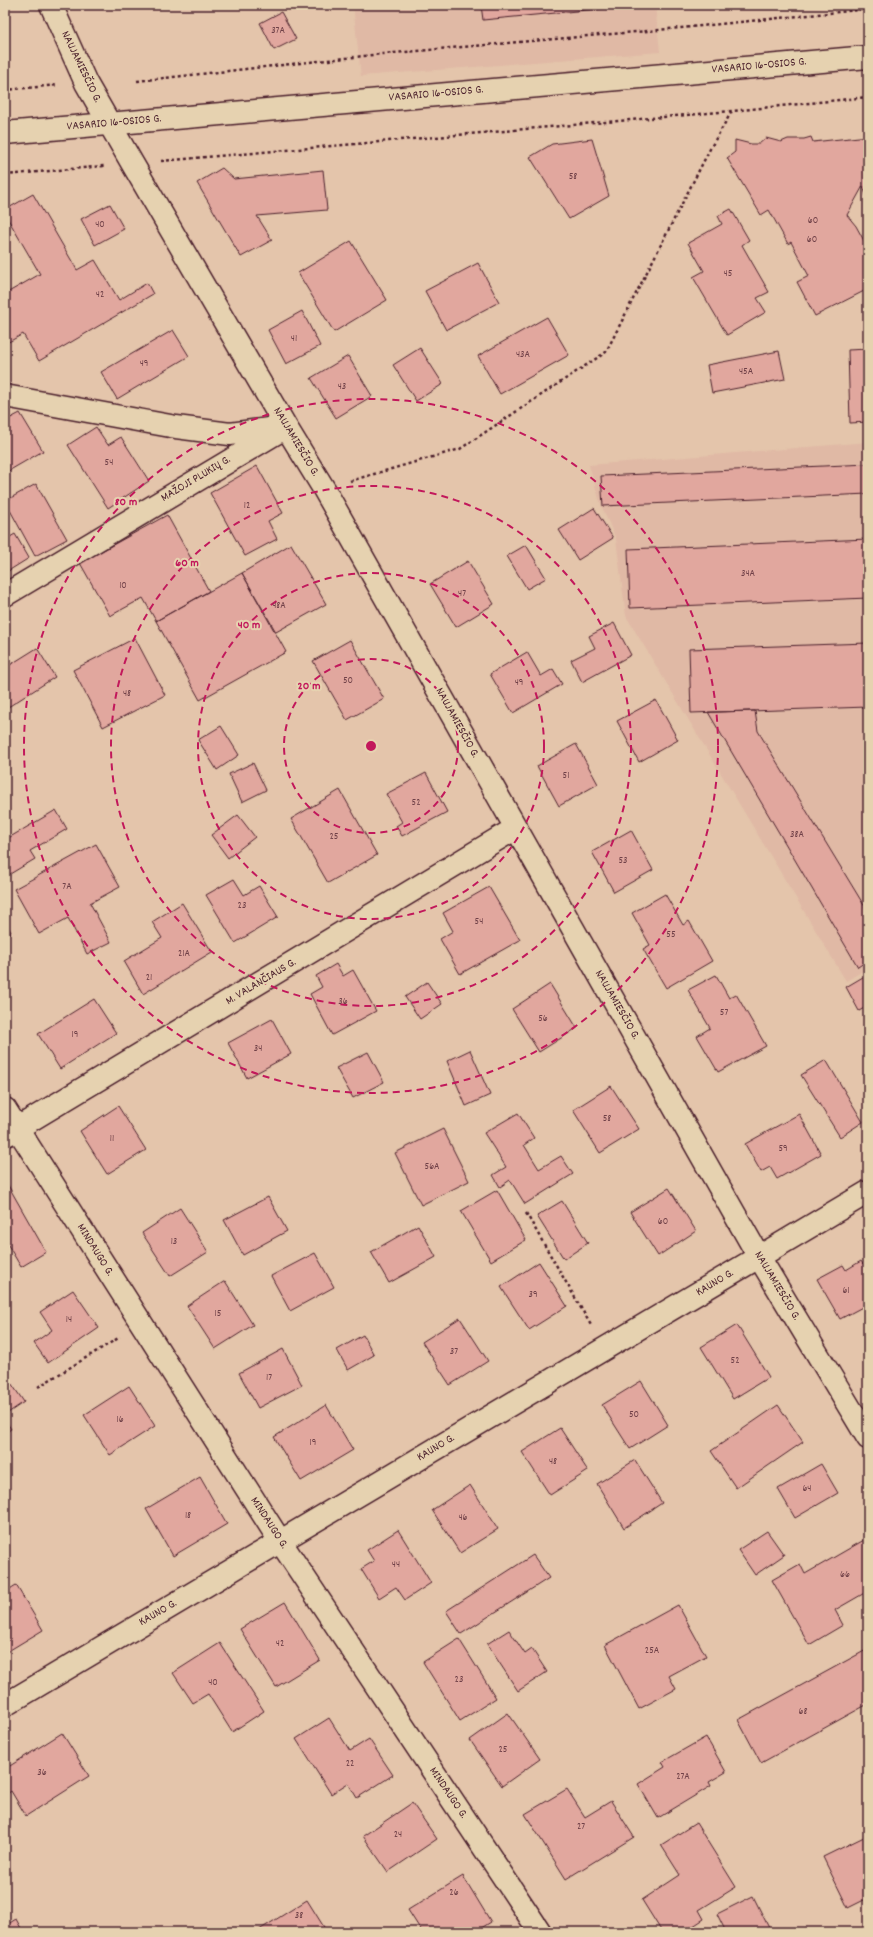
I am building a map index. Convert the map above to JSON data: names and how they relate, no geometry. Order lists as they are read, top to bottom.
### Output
{
  "streets": {
    "street": [
      "VASARIO 16-OSIOS G.",
      "NAUJAMIESČIO G.",
      "MAŽOJI PLUKIŲ G.",
      "M. VALANČIAUS G.",
      "MINDAUGO G.",
      "KAUNO G."
    ]
  },
  "crossings": [
    ["VASARIO 16-OSIOS G.", "NAUJAMIESČIO G."],
    ["NAUJAMIESČIO G.", "MAŽOJI PLUKIŲ G."],
    ["NAUJAMIESČIO G.", "M. VALANČIAUS G."],
    ["NAUJAMIESČIO G.", "KAUNO G."],
    ["M. VALANČIAUS G.", "MINDAUGO G."],
    ["MINDAUGO G.", "KAUNO G."]
  ],
  "house_numbers": [
    "37A",
    "58",
    "60",
    "40",
    "60",
    "45",
    "42",
    "41",
    "43A",
    "49",
    "45A",
    "43",
    "54",
    "12",
    "34A",
    "10",
    "47",
    "48A",
    "50",
    "49",
    "48",
    "51",
    "52",
    "38A",
    "25",
    "53",
    "7A",
    "23",
    "54",
    "55",
    "21A",
    "21",
    "36",
    "57",
    "56",
    "19",
    "34",
    "58",
    "11",
    "59",
    "56A",
    "60",
    "13",
    "61",
    "39",
    "15",
    "14",
    "37",
    "52",
    "17",
    "50",
    "16",
    "19",
    "48",
    "64",
    "18",
    "46",
    "44",
    "66",
    "42",
    "25A",
    "23",
    "40",
    "68",
    "25",
    "22",
    "36",
    "27A",
    "27",
    "24",
    "26",
    "38"
  ],
  "rings": [
    "80 m",
    "60 m",
    "40 m",
    "20 m"
  ]
}
